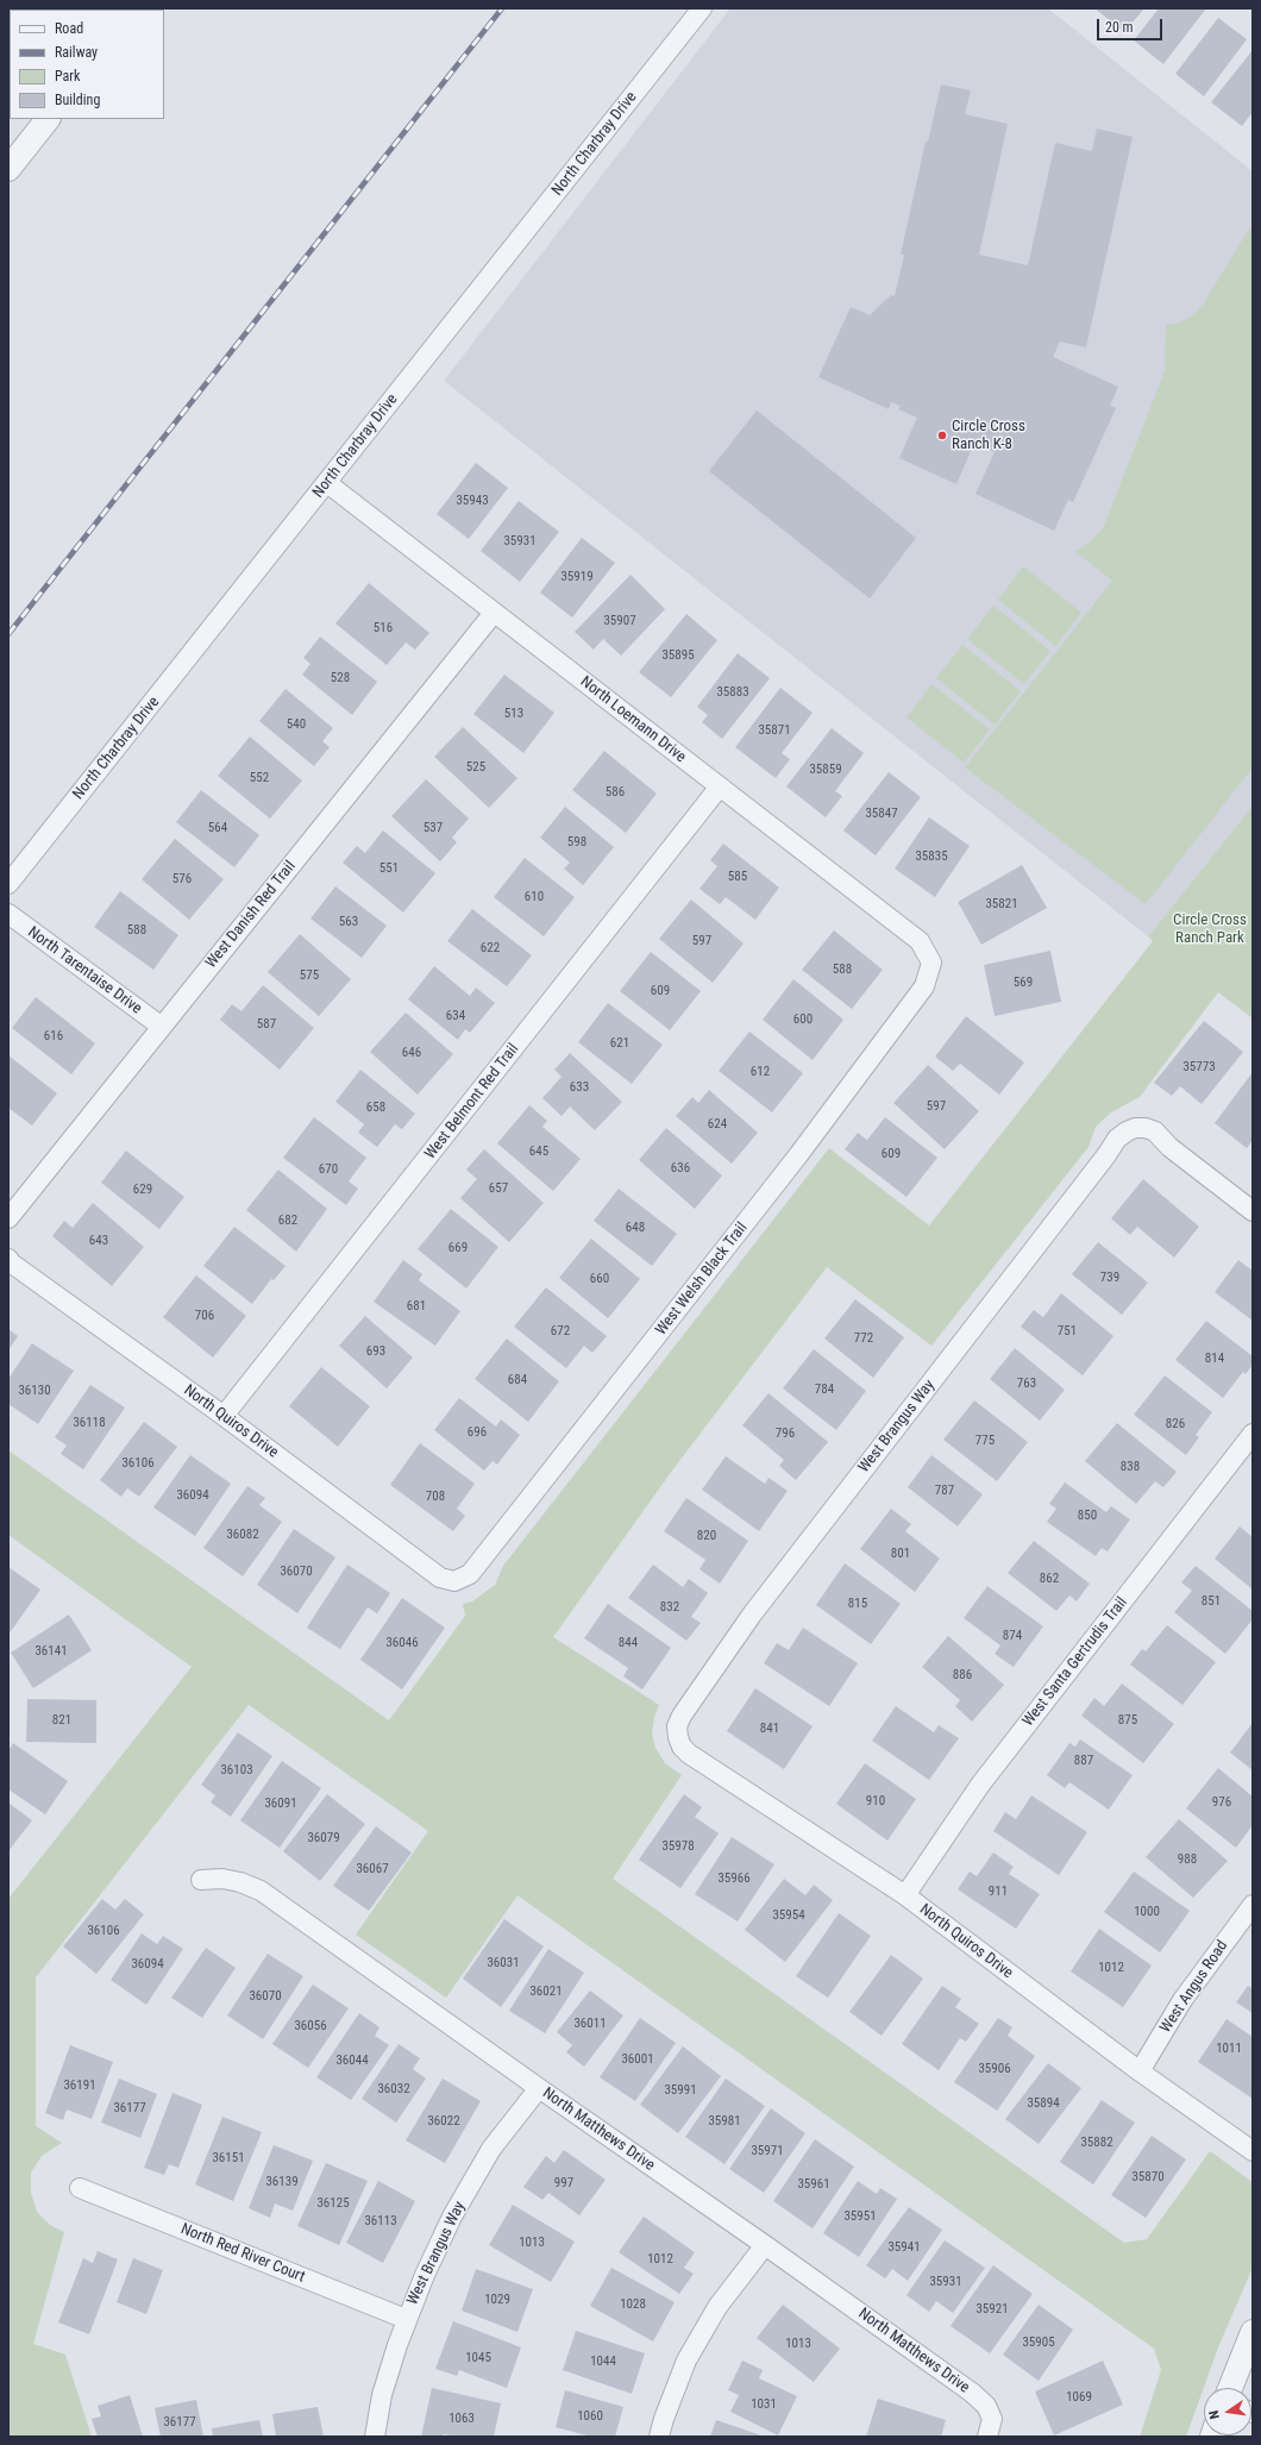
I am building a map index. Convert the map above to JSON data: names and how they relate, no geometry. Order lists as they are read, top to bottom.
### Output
{
  "streets": {
    "street": [
      "North Charbray Drive",
      "North Loemann Drive",
      "West Danish Red Trail",
      "North Tarentaise Drive",
      "West Belmont Red Trail",
      "West Welsh Black Trail",
      "North Quiros Drive",
      "West Brangus Way",
      "West Santa Gertrudis Trail",
      "West Angus Road",
      "North Matthews Drive",
      "North Red River Court"
    ]
  },
  "crossings": [
    ["North Charbray Drive", "North Loemann Drive"],
    ["North Loemann Drive", "West Danish Red Trail"],
    ["North Loemann Drive", "West Belmont Red Trail"],
    ["North Loemann Drive", "West Welsh Black Trail"],
    ["West Danish Red Trail", "North Tarentaise Drive"],
    ["West Belmont Red Trail", "North Quiros Drive"],
    ["West Welsh Black Trail", "North Quiros Drive"],
    ["North Quiros Drive", "West Brangus Way"],
    ["North Quiros Drive", "West Santa Gertrudis Trail"],
    ["North Quiros Drive", "West Angus Road"],
    ["West Brangus Way", "North Matthews Drive"],
    ["West Brangus Way", "North Red River Court"]
  ],
  "parks": ["Circle Cross Ranch Park"],
  "places": ["Circle Cross Ranch K-8"],
  "house_numbers": [
    "35943",
    "35931",
    "35919",
    "35907",
    "516",
    "35895",
    "528",
    "35883",
    "513",
    "540",
    "35871",
    "525",
    "35859",
    "552",
    "586",
    "35847",
    "564",
    "537",
    "598",
    "35835",
    "551",
    "585",
    "576",
    "610",
    "35821",
    "563",
    "588",
    "597",
    "622",
    "588",
    "575",
    "569",
    "609",
    "634",
    "600",
    "587",
    "616",
    "621",
    "646",
    "35773",
    "612",
    "633",
    "597",
    "658",
    "624",
    "645",
    "609",
    "636",
    "670",
    "657",
    "629",
    "682",
    "648",
    "643",
    "669",
    "739",
    "660",
    "681",
    "706",
    "672",
    "751",
    "772",
    "693",
    "814",
    "684",
    "763",
    "784",
    "36130",
    "36118",
    "826",
    "696",
    "796",
    "775",
    "36106",
    "838",
    "787",
    "36094",
    "708",
    "850",
    "36082",
    "820",
    "801",
    "36070",
    "862",
    "851",
    "815",
    "832",
    "874",
    "36046",
    "844",
    "36141",
    "886",
    "821",
    "875",
    "841",
    "887",
    "36103",
    "910",
    "976",
    "36091",
    "36079",
    "35978",
    "988",
    "36067",
    "35966",
    "911",
    "1000",
    "35954",
    "36106",
    "36031",
    "36094",
    "1012",
    "36021",
    "36070",
    "36011",
    "36056",
    "1011",
    "36001",
    "36044",
    "35906",
    "36191",
    "36032",
    "35991",
    "35894",
    "36177",
    "36022",
    "35981",
    "35882",
    "35971",
    "36151",
    "35870",
    "36139",
    "997",
    "35961",
    "36125",
    "35951",
    "36113",
    "1013",
    "35941",
    "1012",
    "35931",
    "1029",
    "1028",
    "35921",
    "35905",
    "1013",
    "1045",
    "1044",
    "1069",
    "1031",
    "1060",
    "1063",
    "36177"
  ],
  "legend": [
    "Road",
    "Railway",
    "Park",
    "Building"
  ],
  "scale_bar": "20 m",
  "north": "left"
}
